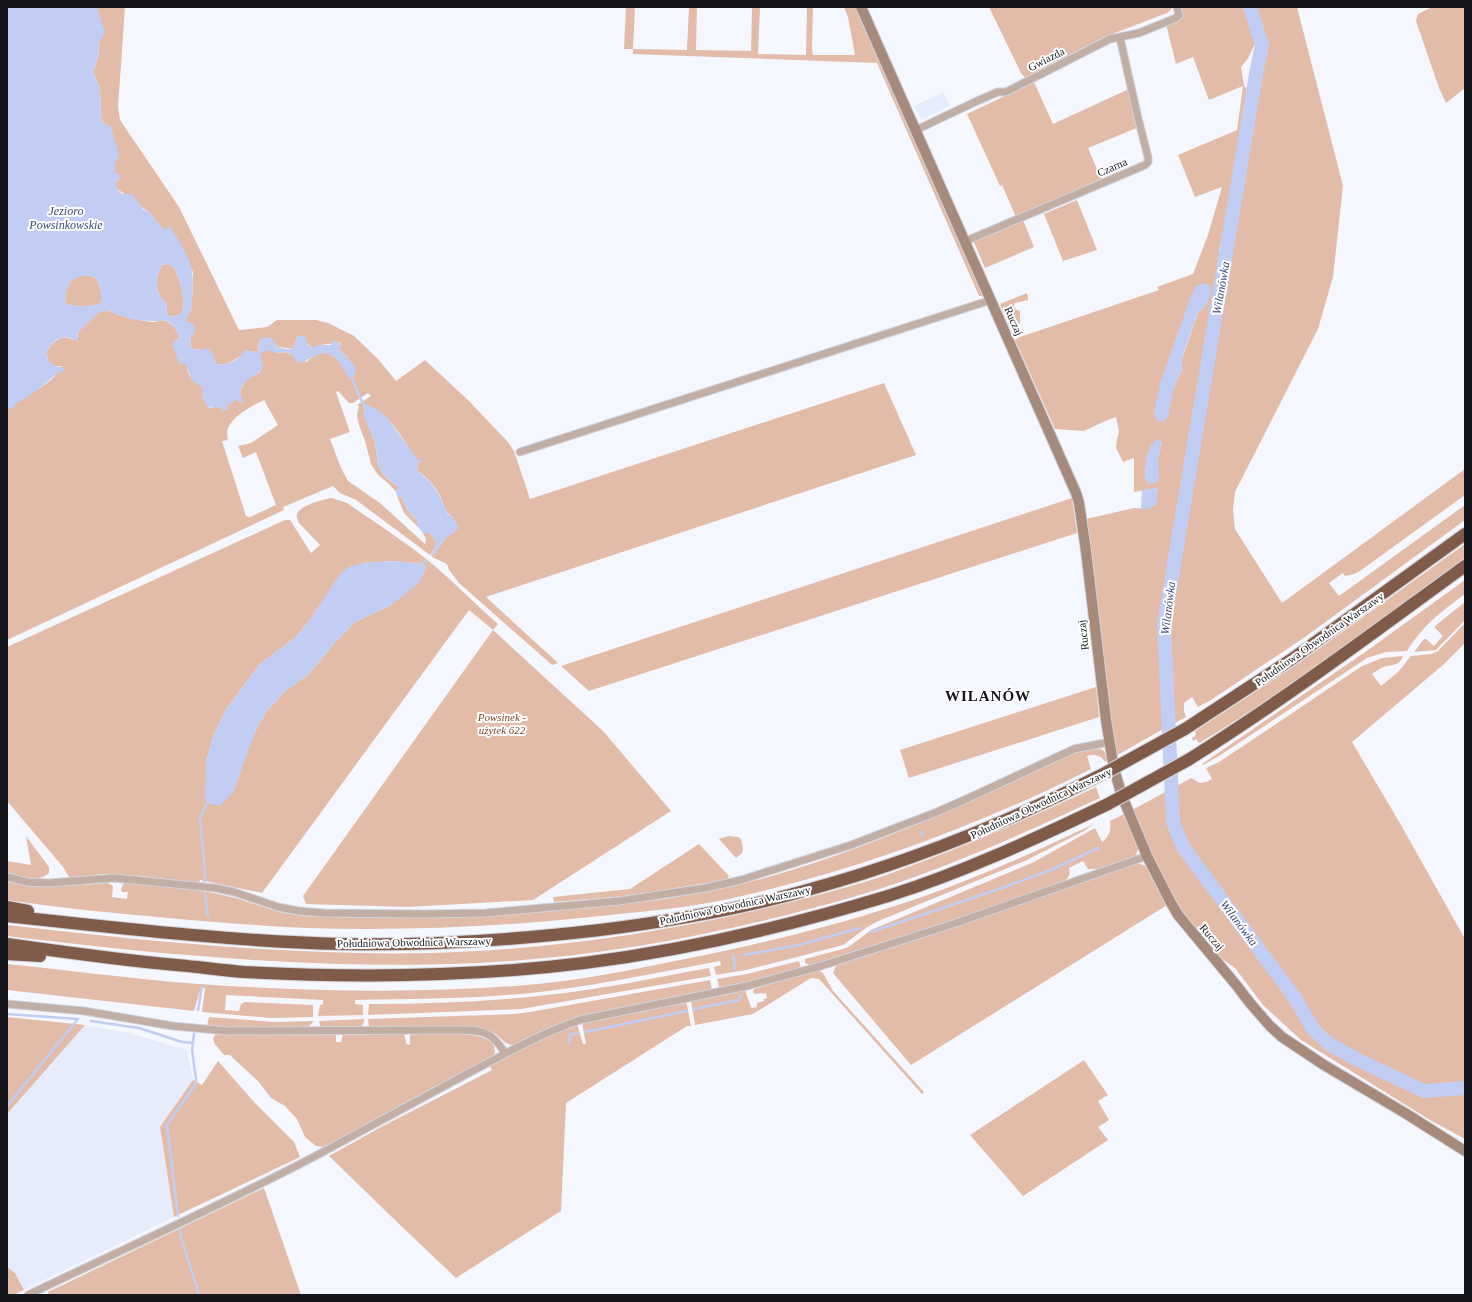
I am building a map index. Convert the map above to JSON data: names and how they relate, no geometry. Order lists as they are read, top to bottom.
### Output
{
  "streets": {
    "highway": ["Południowa Obwodnica Warszawy"],
    "street": ["Gwiazda", "Czarna", "Ruczaj"]
  },
  "crossings": [
    ["Gwiazda", "Czarna"],
    ["Gwiazda", "Ruczaj"],
    ["Czarna", "Ruczaj"]
  ],
  "districts": ["WILANÓW"],
  "water": ["Jezioro Powsinkowskie", "Wilanówka"],
  "parks": ["Powsinek - użytek 622"]
}
